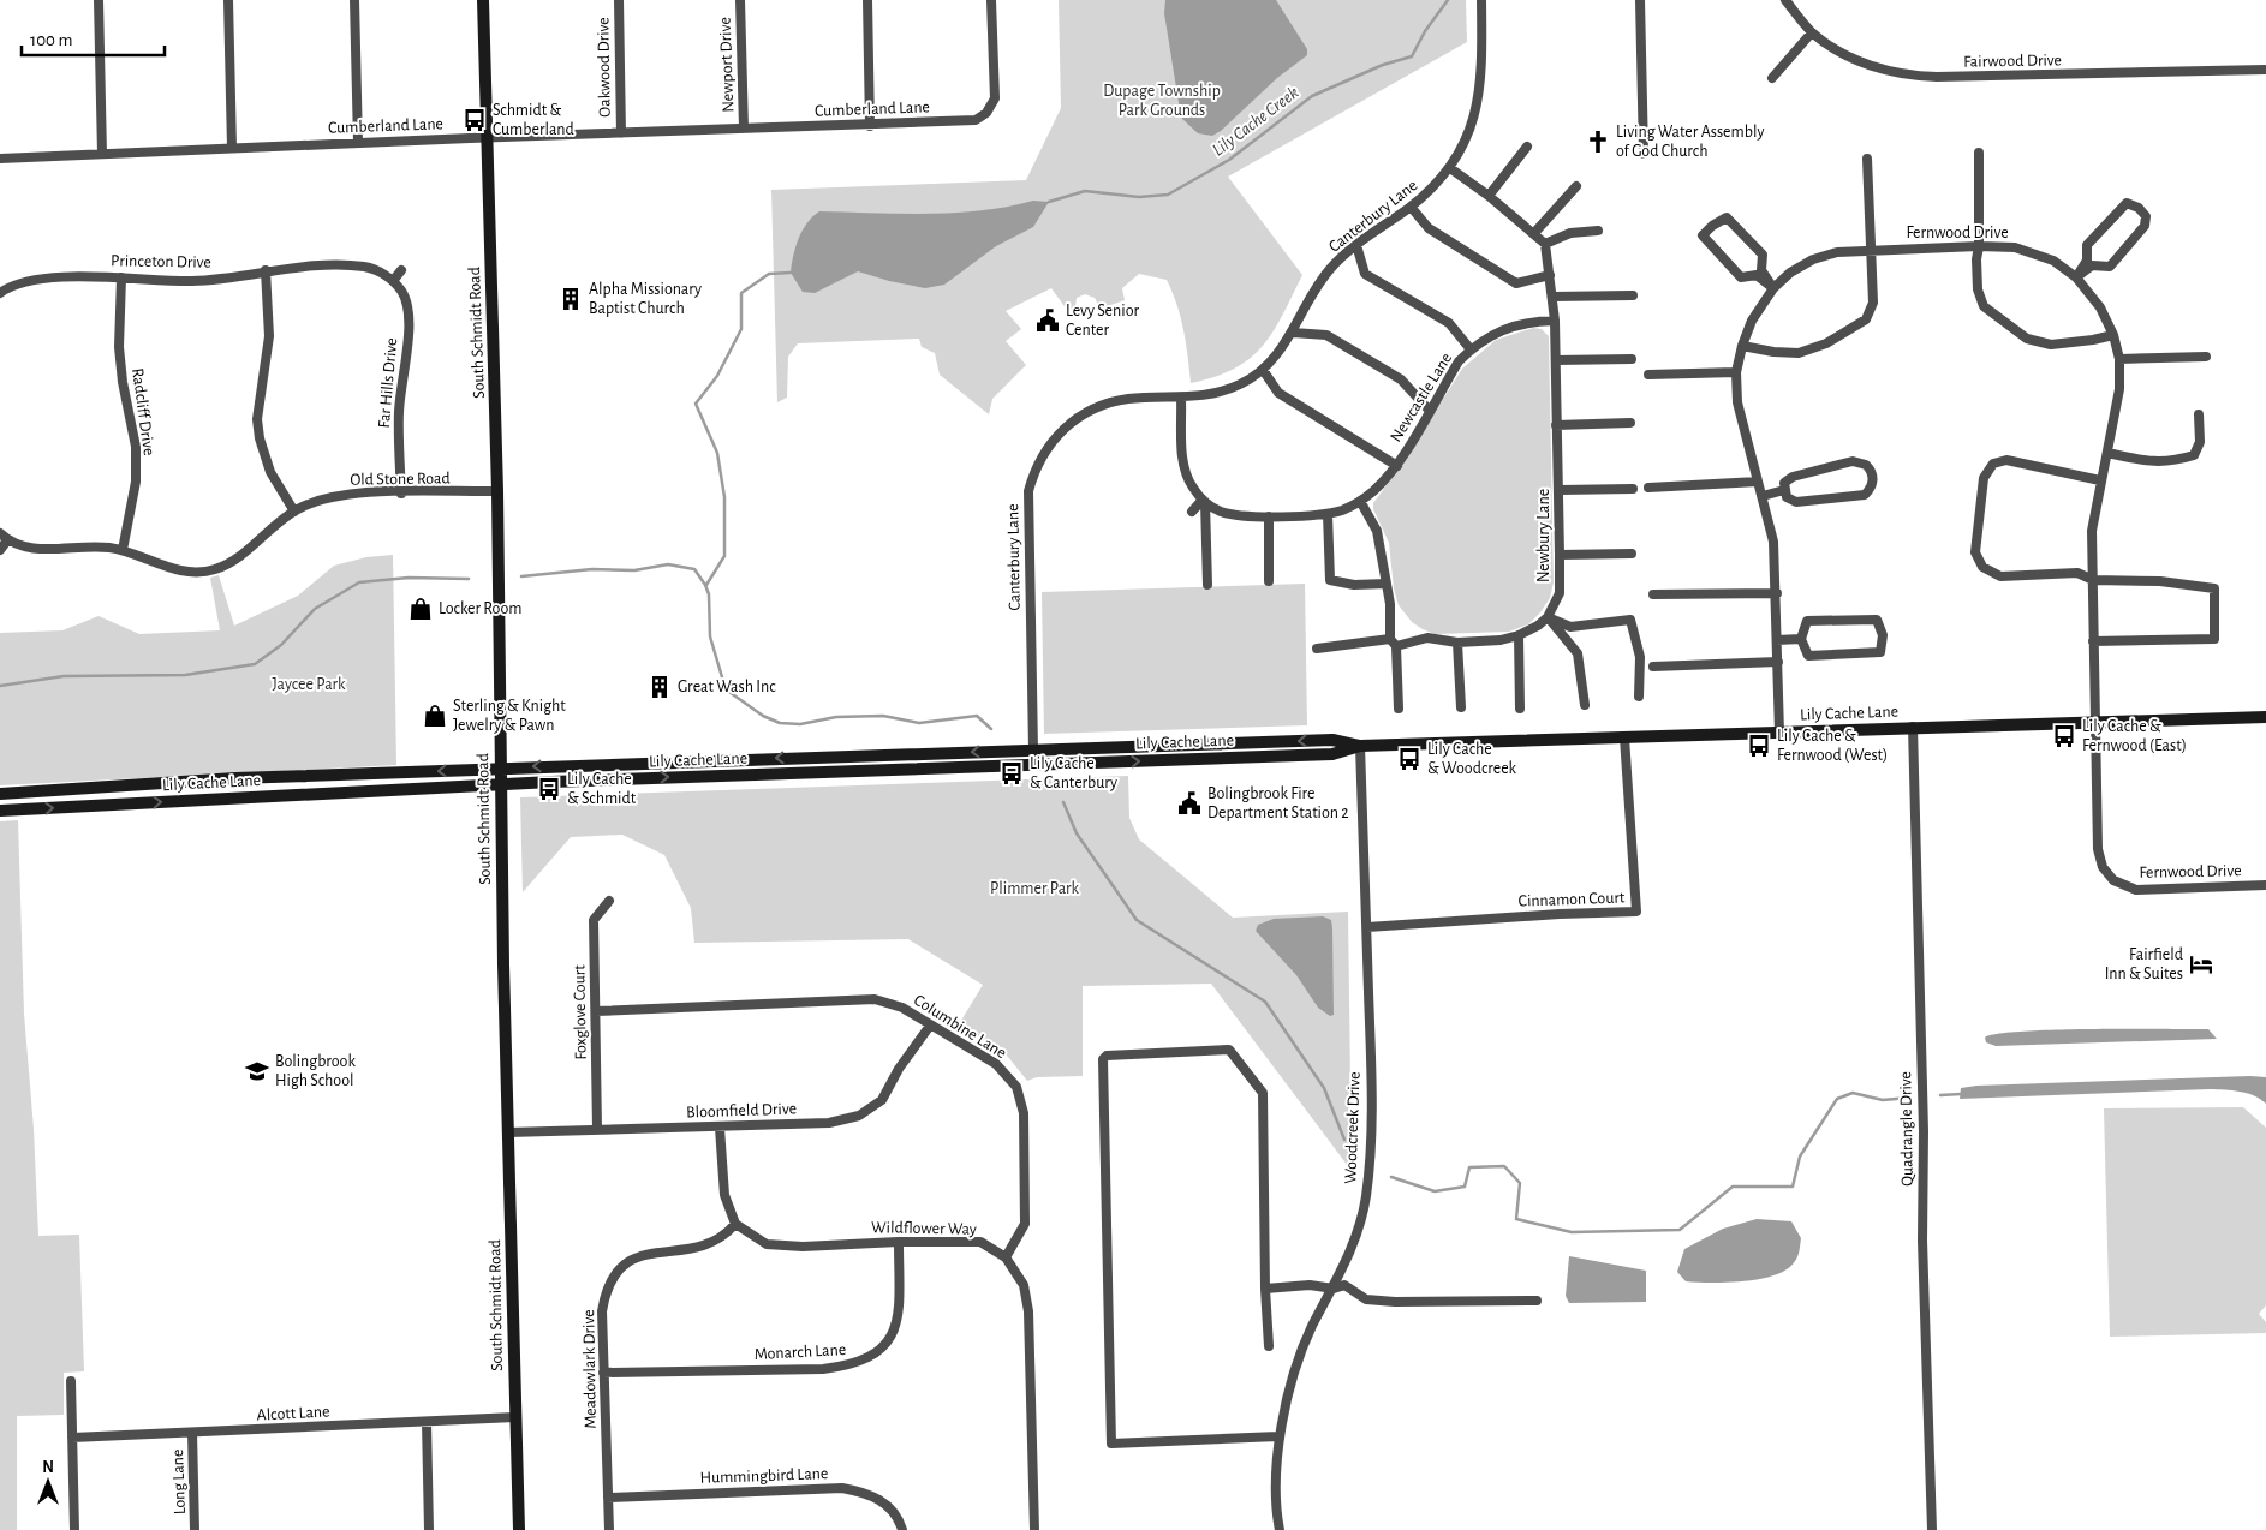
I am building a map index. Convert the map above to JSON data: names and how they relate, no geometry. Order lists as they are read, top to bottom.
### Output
{
  "streets": {
    "street": [
      "Fairwood Drive",
      "Newport Drive",
      "Oakwood Drive",
      "Cumberland Lane",
      "Canterbury Lane",
      "Fernwood Drive",
      "Princeton Drive",
      "South Schmidt Road",
      "Far Hills Drive",
      "Newcastle Lane",
      "Radcliff Drive",
      "Old Stone Road",
      "Newbury Lane",
      "Lily Cache Lane",
      "Cinnamon Court",
      "Foxglove Court",
      "Columbine Lane",
      "Bloomfield Drive",
      "Woodcreek Drive",
      "Quadrangle Drive",
      "Wildflower Way",
      "Monarch Lane",
      "Meadowlark Drive",
      "Alcott Lane",
      "Hummingbird Lane",
      "Long Lane"
    ]
  },
  "crossings": [
    ["Newport Drive", "Cumberland Lane"],
    ["Oakwood Drive", "Cumberland Lane"],
    ["Cumberland Lane", "South Schmidt Road"],
    ["Canterbury Lane", "Lily Cache Lane"],
    ["Fernwood Drive", "Lily Cache Lane"],
    ["Princeton Drive", "Far Hills Drive"],
    ["Princeton Drive", "Radcliff Drive"],
    ["South Schmidt Road", "Old Stone Road"],
    ["South Schmidt Road", "Lily Cache Lane"],
    ["South Schmidt Road", "Bloomfield Drive"],
    ["South Schmidt Road", "Alcott Lane"],
    ["Far Hills Drive", "Old Stone Road"],
    ["Newcastle Lane", "Newbury Lane"],
    ["Radcliff Drive", "Old Stone Road"],
    ["Lily Cache Lane", "Cinnamon Court"],
    ["Lily Cache Lane", "Woodcreek Drive"],
    ["Lily Cache Lane", "Quadrangle Drive"],
    ["Cinnamon Court", "Woodcreek Drive"],
    ["Foxglove Court", "Columbine Lane"],
    ["Foxglove Court", "Bloomfield Drive"],
    ["Columbine Lane", "Bloomfield Drive"],
    ["Columbine Lane", "Wildflower Way"],
    ["Wildflower Way", "Monarch Lane"],
    ["Wildflower Way", "Meadowlark Drive"],
    ["Monarch Lane", "Meadowlark Drive"],
    ["Meadowlark Drive", "Hummingbird Lane"],
    ["Alcott Lane", "Long Lane"]
  ],
  "water": ["Lily Cache Creek"],
  "parks": ["Dupage Township Park Grounds", "Jaycee Park", "Plimmer Park"],
  "places": {
    "bus stop": [
      "Schmidt & Cumberland",
      "Lily Cache & Fernwood (East)",
      "Lily Cache & Fernwood (West)",
      "Lily Cache & Woodcreek",
      "Lily Cache & Canterbury",
      "Lily Cache & Schmidt"
    ],
    "church": ["Living Water Assembly of God Church"],
    "building": ["Alpha Missionary Baptist Church", "Great Wash Inc"],
    "public building": ["Levy Senior Center", "Bolingbrook Fire Department Station 2"],
    "shop": ["Locker Room", "Sterling & Knight Jewelry & Pawn"],
    "hotel": ["Fairfield Inn & Suites"],
    "school or university": ["Bolingbrook High School"]
  },
  "scale_bar": "100 m",
  "north": "top"
}
